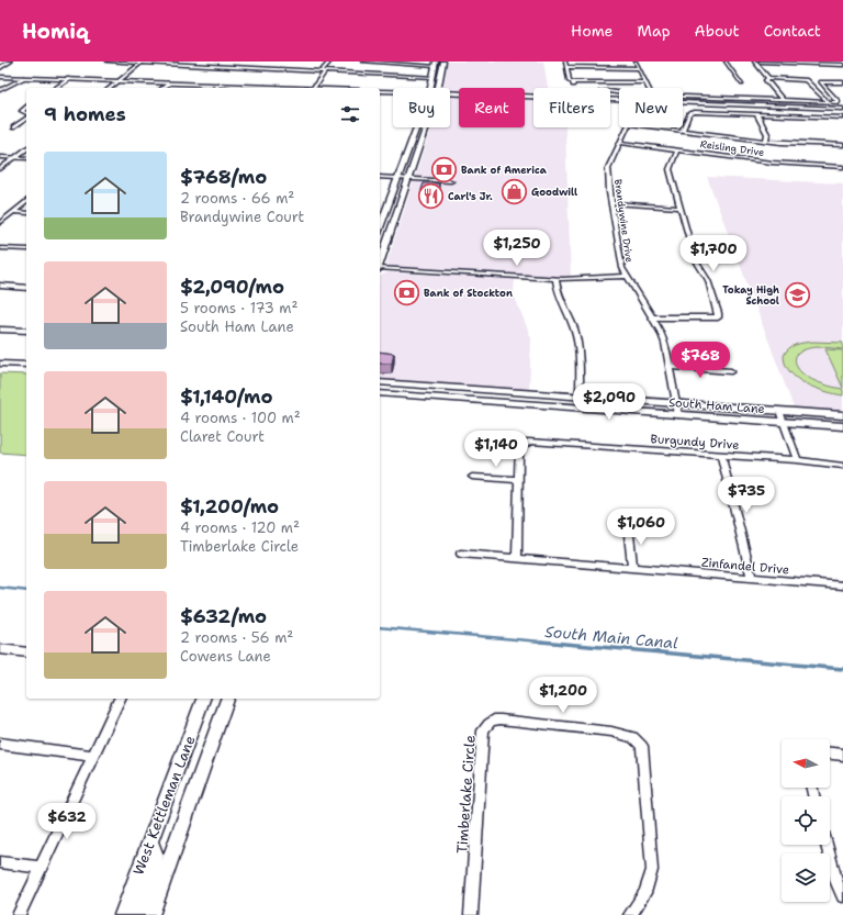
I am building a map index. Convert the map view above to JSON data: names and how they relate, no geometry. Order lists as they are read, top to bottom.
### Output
{
  "streets": {
    "main road": ["South Ham Lane", "West Kettleman Lane"],
    "street": [
      "Reisling Drive",
      "Brandywine Drive",
      "Burgundy Drive",
      "Zinfandel Drive",
      "Timberlake Circle"
    ]
  },
  "crossings": [
    ["Reisling Drive", "Brandywine Drive"],
    ["Brandywine Drive", "South Ham Lane"],
    ["Burgundy Drive", "Zinfandel Drive"]
  ],
  "water": ["South Main Canal"],
  "places": {
    "bank": ["Bank of America", "Bank of Stockton"],
    "shop": ["Goodwill"],
    "restaurant": ["Carl's Jr."],
    "school or university": ["Tokay High School"]
  },
  "north": "left",
  "page": {
    "header": "Homiq",
    "nav": [
      "Home",
      "Map",
      "About",
      "Contact"
    ],
    "chip": [
      "Buy",
      "Rent",
      "Filters",
      "New"
    ],
    "heading": "9 homes",
    "list": [
      {
        "name": "$768/mo",
        "note": "2 rooms · 66 m² · Brandywine Court"
      },
      {
        "name": "$2,090/mo",
        "note": "5 rooms · 173 m² · South Ham Lane"
      },
      {
        "name": "$1,140/mo",
        "note": "4 rooms · 100 m² · Claret Court"
      },
      {
        "name": "$1,200/mo",
        "note": "4 rooms · 120 m² · Timberlake Circle"
      },
      {
        "name": "$632/mo",
        "note": "2 rooms · 56 m² · Cowens Lane"
      }
    ],
    "price": [
      "$1,250",
      "$1,700",
      "$768",
      "$2,090",
      "$1,140",
      "$735",
      "$1,060",
      "$1,200",
      "$632"
    ]
  }
}
